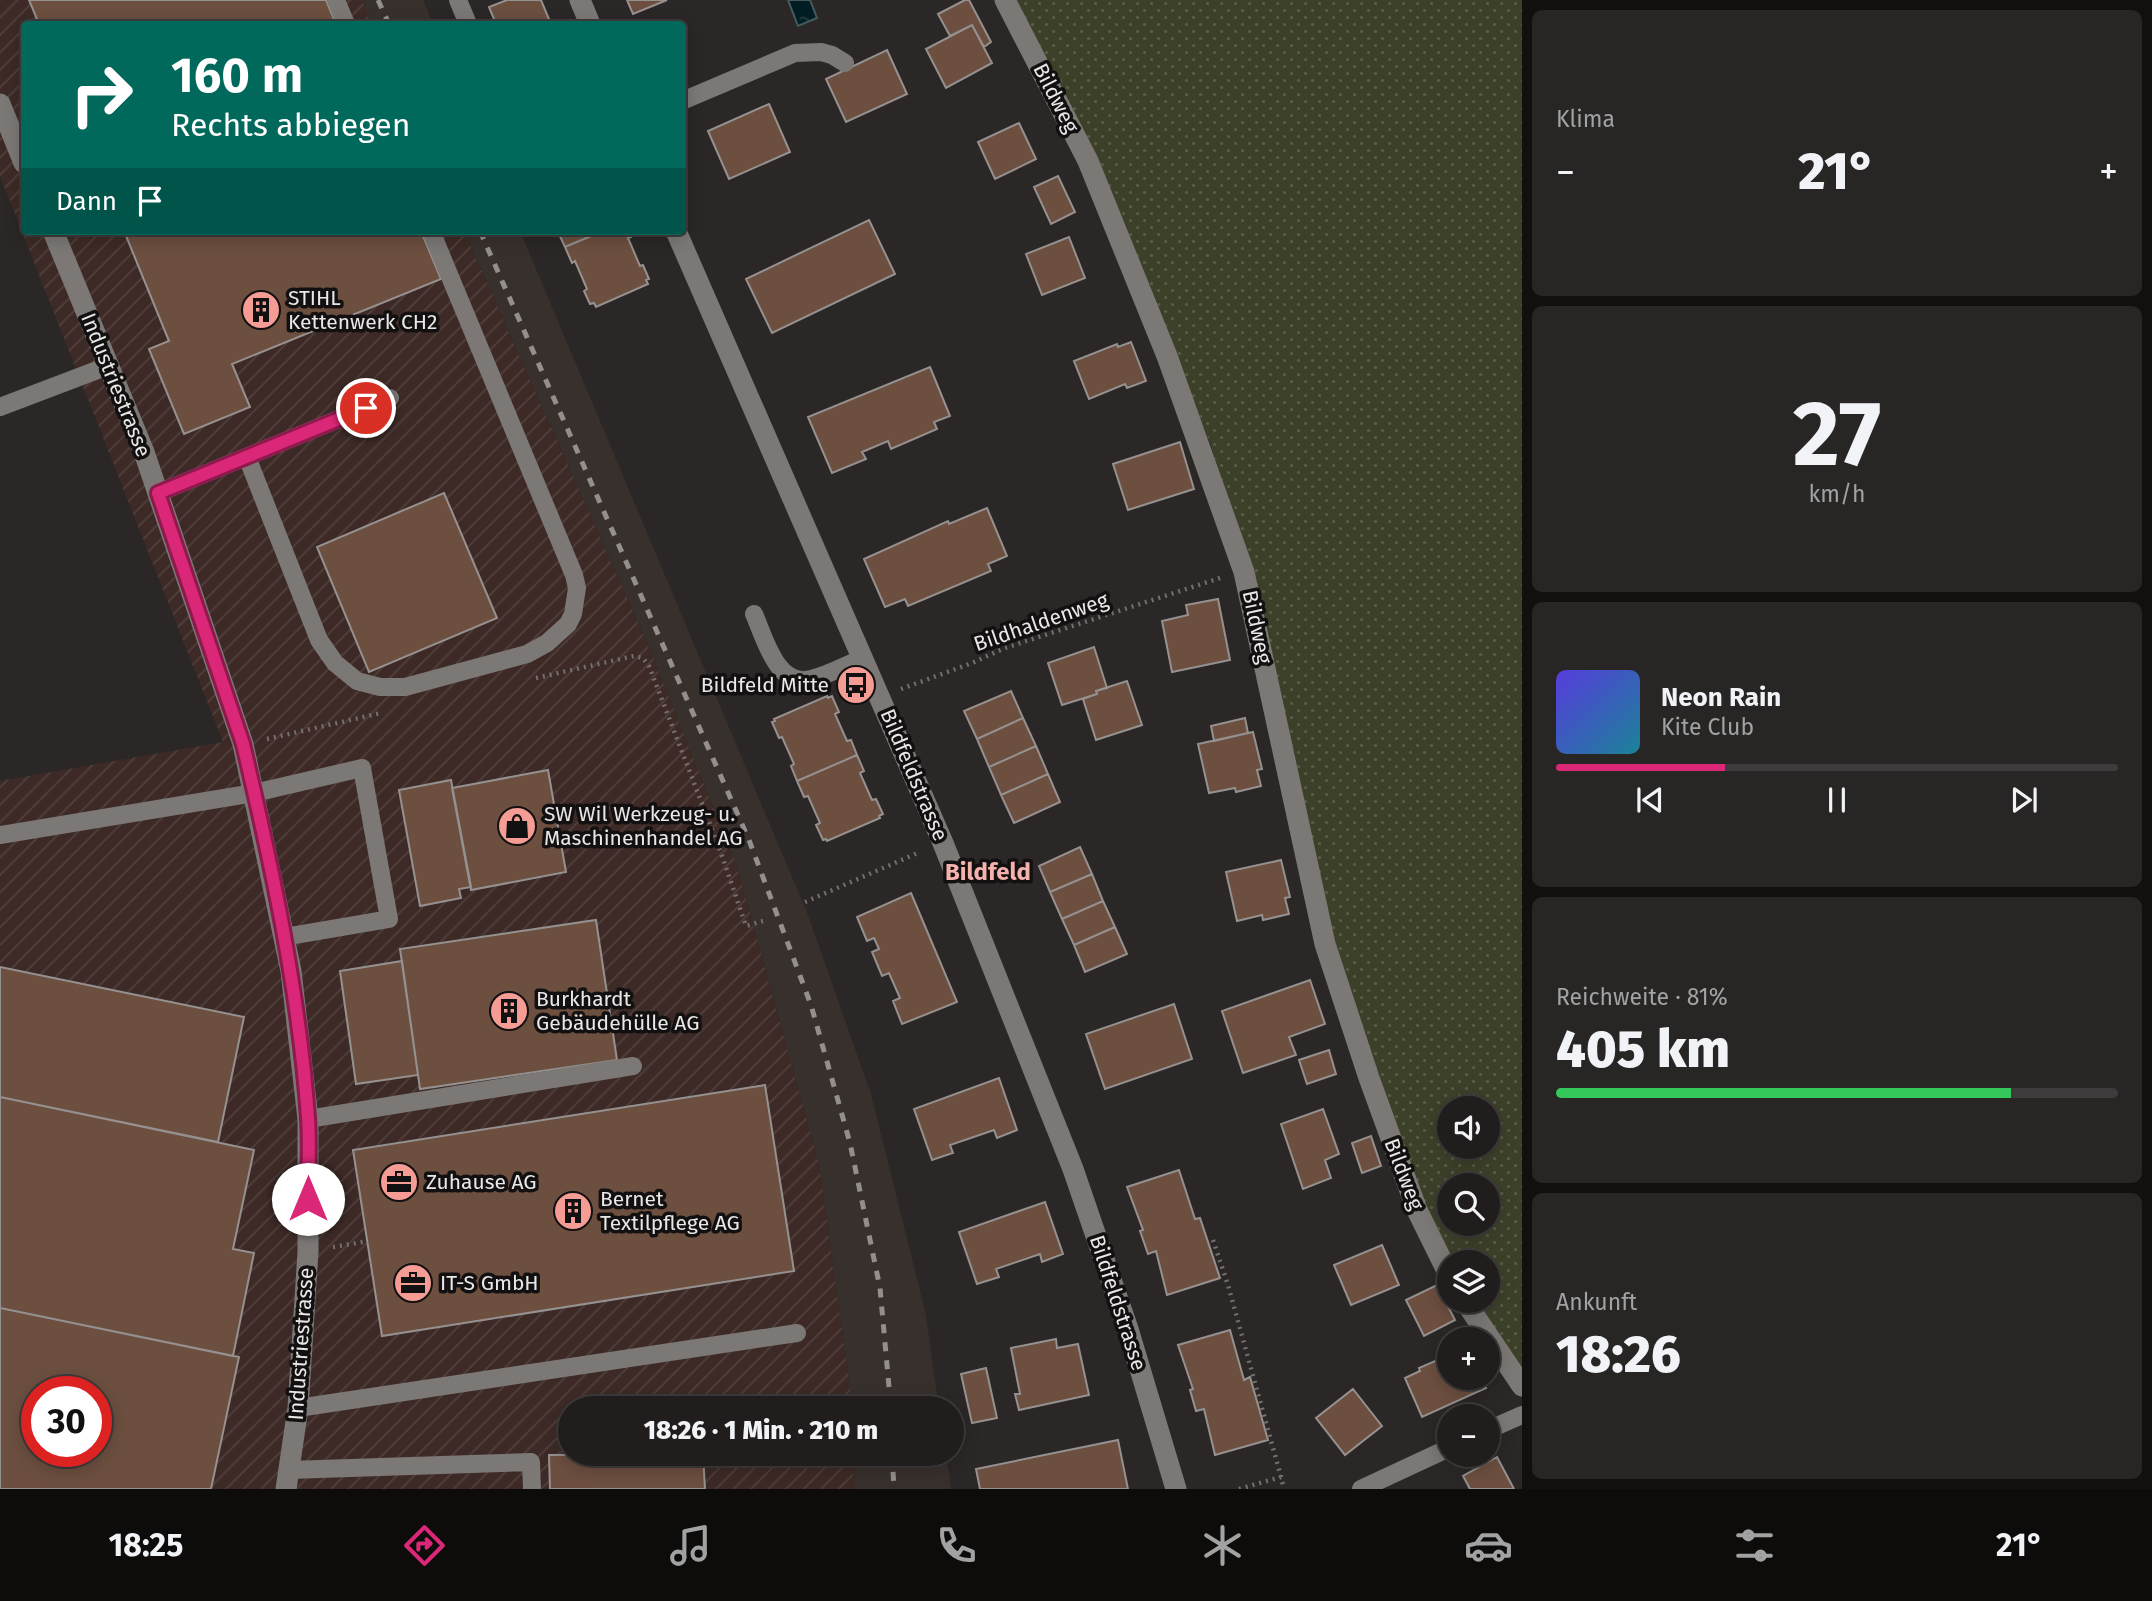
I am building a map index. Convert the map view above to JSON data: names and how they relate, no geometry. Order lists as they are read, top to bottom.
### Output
{
  "streets": {
    "street": ["Bildweg", "Industriestrasse", "Bildfeldstrasse"],
    "path": ["Bildhaldenweg"]
  },
  "crossings": [
    ["Bildhaldenweg", "Bildfeldstrasse"]
  ],
  "districts": ["Bildfeld"],
  "places": {
    "building": ["STIHL Kettenwerk CH2", "Burkhardt Gebäudehülle AG", "Bernet Textilpflege AG"],
    "bus stop": ["Bildfeld Mitte"],
    "shop": ["SW Wil Werkzeug- u. Maschinenhandel AG"],
    "office": ["Zuhause AG", "IT-S GmbH"]
  },
  "page": {
    "tile": [
      "Klima",
      ["27", "km/h"],
      ["Reichweite · 81%", "405 km"],
      ["Ankunft", "18:26"]
    ],
    "turn": ["160 m", "Rechts abbiegen"],
    "heat": ["−", "21°", "+"],
    "then": "Dann",
    "song": ["Neon Rain", "Kite Club"],
    "map_buttons": ["+", "−"],
    "limit": "30",
    "trip": "18:26 · 1 Min. · 210 m",
    "tabs": ["18:25", "21°"]
  }
}
